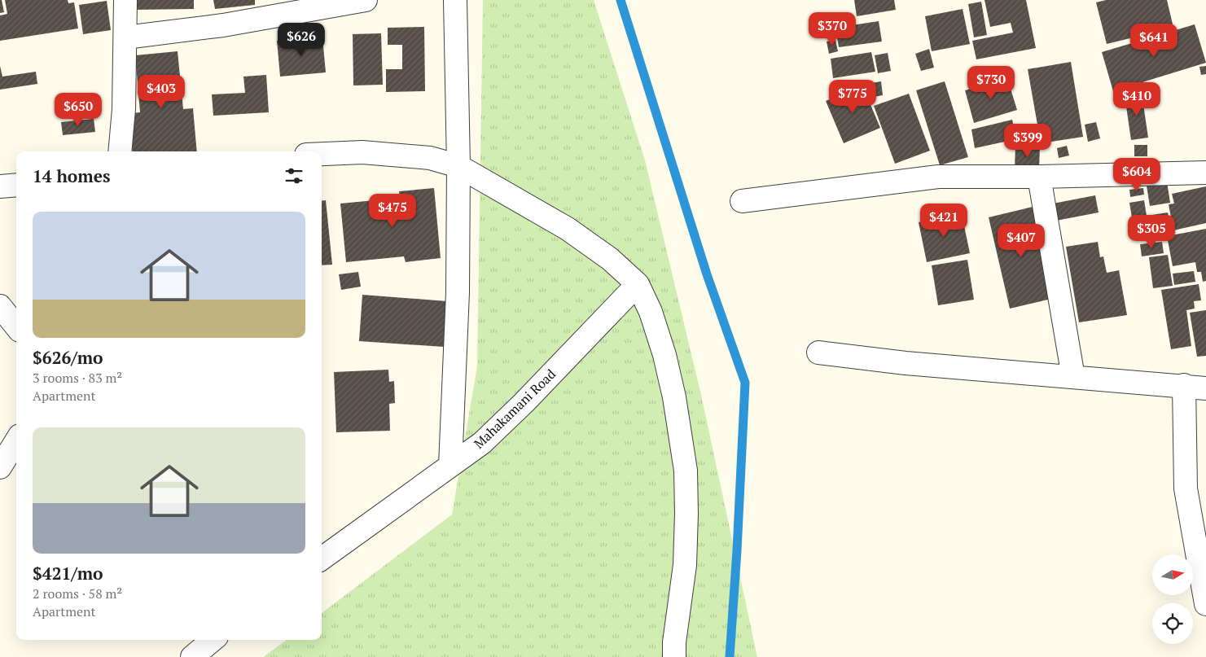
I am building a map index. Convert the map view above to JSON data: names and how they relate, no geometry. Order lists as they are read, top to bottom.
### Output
{
  "streets": {
    "street": ["Mahakamani Road"]
  },
  "north": "right",
  "page": {
    "price": [
      "$370",
      "$626",
      "$641",
      "$730",
      "$403",
      "$775",
      "$410",
      "$650",
      "$399",
      "$604",
      "$475",
      "$421",
      "$305",
      "$407"
    ],
    "heading": "14 homes",
    "list": [
      {
        "name": "$626/mo",
        "note": "3 rooms · 83 m² · Apartment"
      },
      {
        "name": "$421/mo",
        "note": "2 rooms · 58 m² · Apartment"
      }
    ]
  }
}
